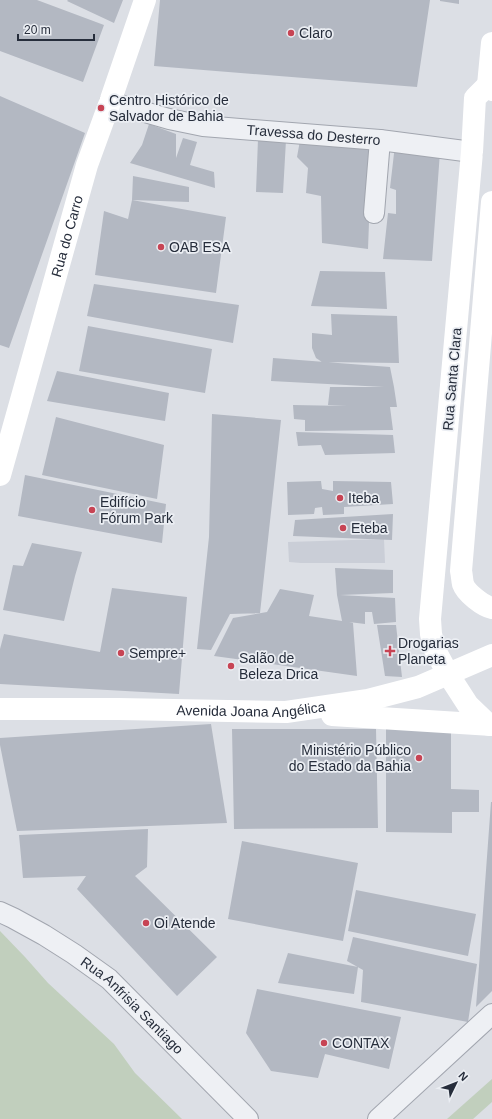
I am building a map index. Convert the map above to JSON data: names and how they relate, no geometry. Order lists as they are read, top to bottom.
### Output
{
  "streets": {
    "street": [
      "Travessa do Desterro",
      "Rua do Carro",
      "Rua Santa Clara",
      "Avenida Joana Angélica",
      "Rua Anfrisia Santiago"
    ]
  },
  "crossings": [
    ["Travessa do Desterro", "Rua do Carro"],
    ["Travessa do Desterro", "Rua Santa Clara"],
    ["Rua Santa Clara", "Avenida Joana Angélica"]
  ],
  "places": {
    "other": [
      "Claro",
      "Centro Histórico de Salvador de Bahia",
      "OAB ESA",
      "Iteba",
      "Edifício Fórum Park",
      "Eteba",
      "Sempre+",
      "Salão de Beleza Drica",
      "Ministério Público do Estado da Bahia",
      "Oi Atende",
      "CONTAX"
    ],
    "health": ["Drogarias Planeta"]
  },
  "scale_bar": "20 m",
  "north": "top right"
}
